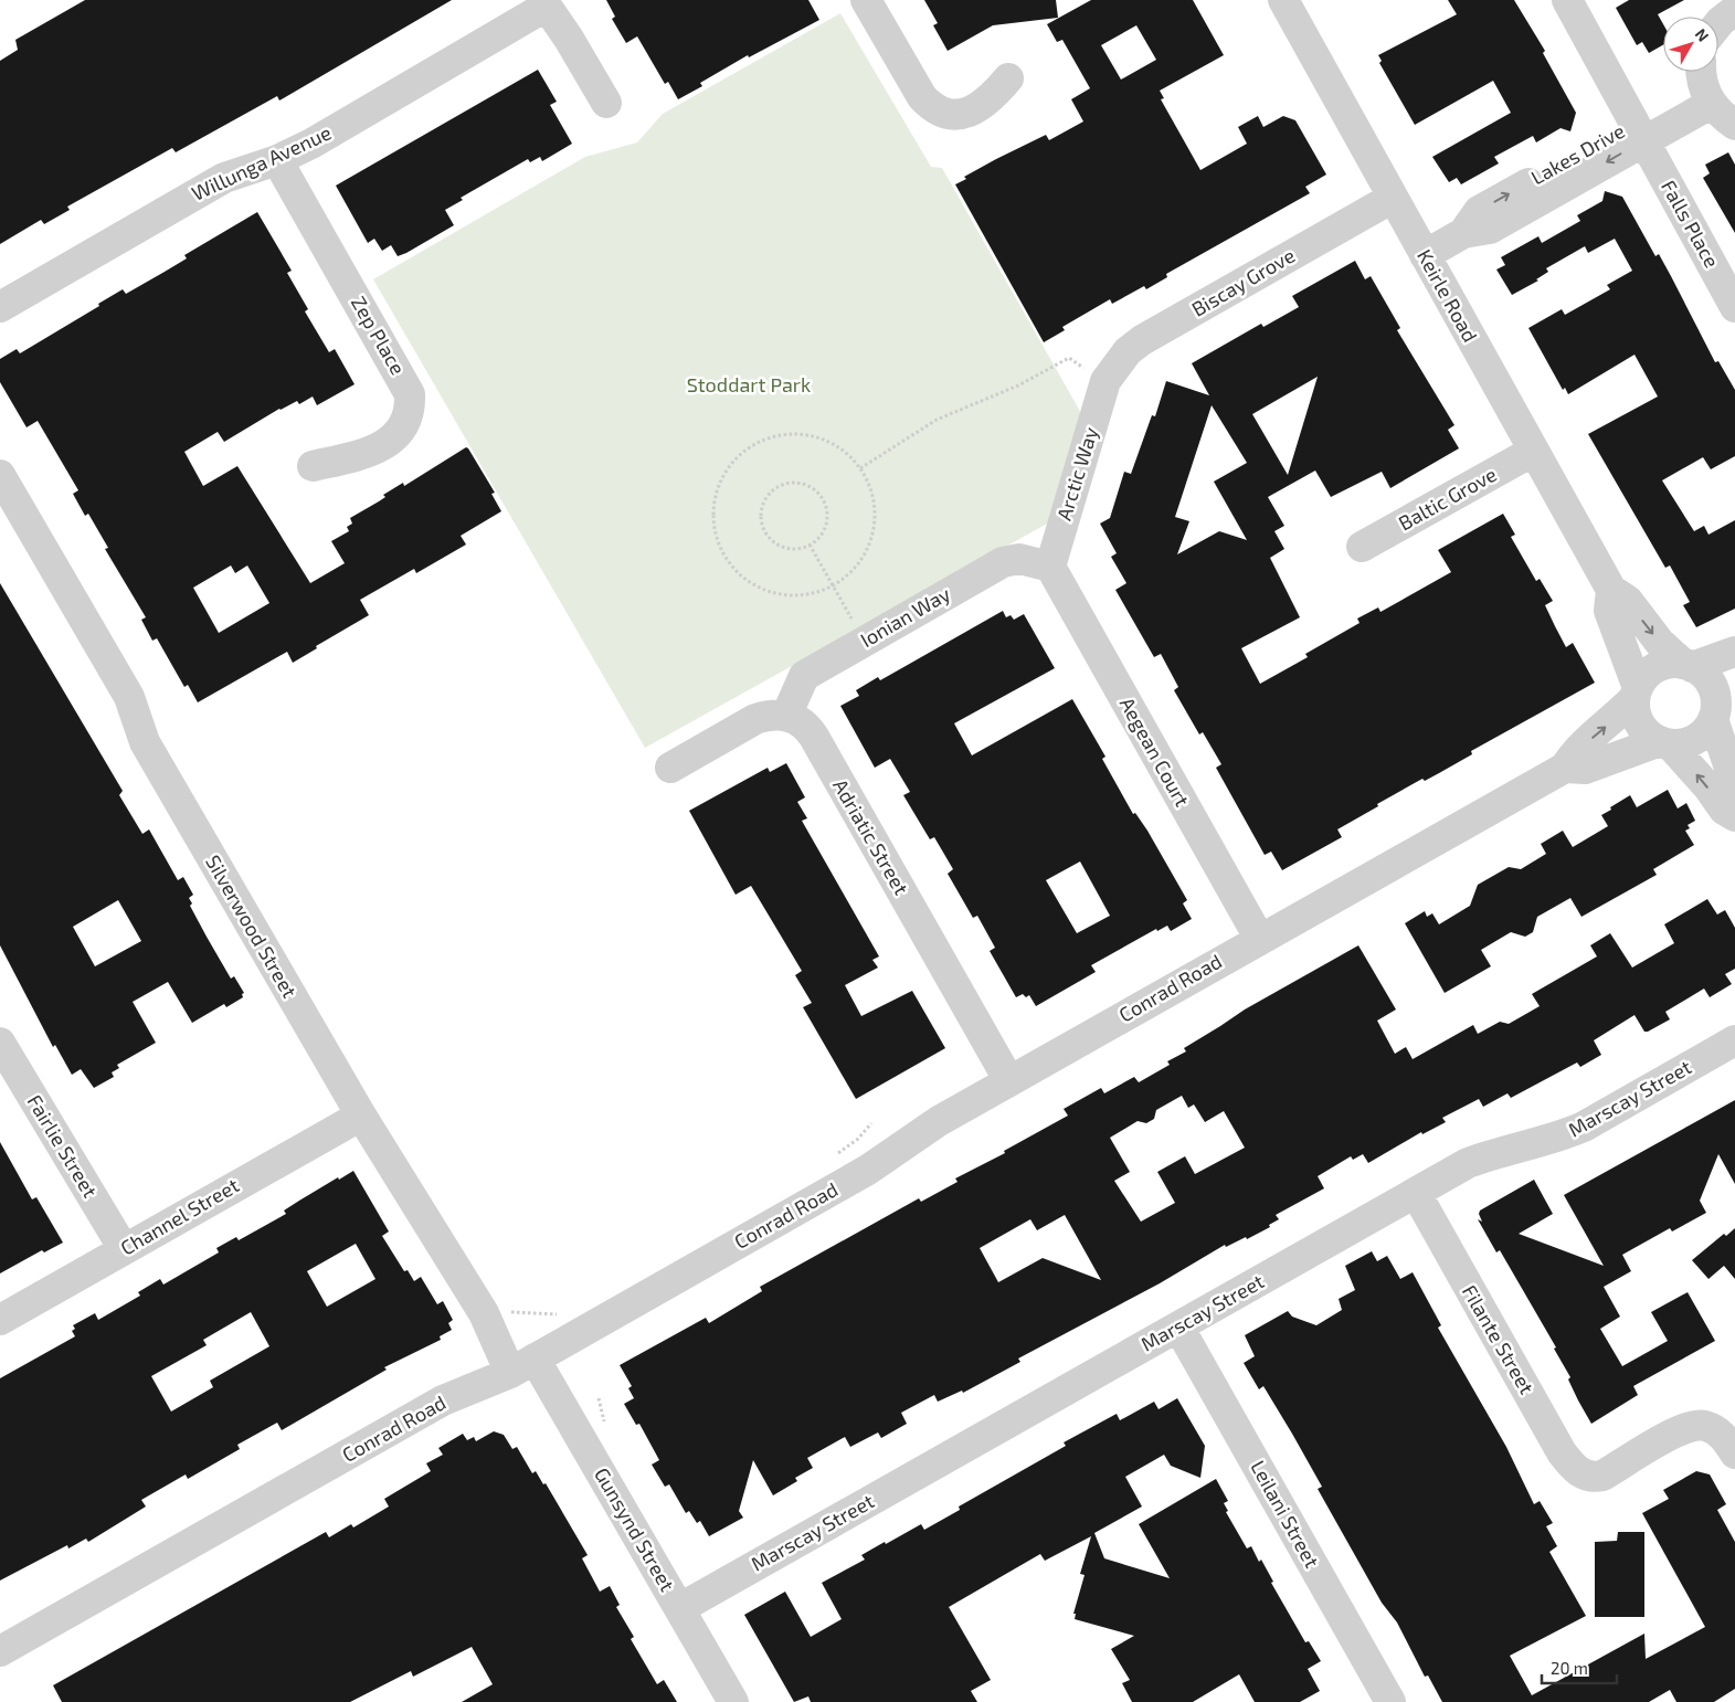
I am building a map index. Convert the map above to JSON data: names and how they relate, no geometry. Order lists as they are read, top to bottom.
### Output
{
  "streets": {
    "street": [
      "Lakes Drive",
      "Willunga Avenue",
      "Falls Place",
      "Biscay Grove",
      "Keirle Road",
      "Zep Place",
      "Arctic Way",
      "Baltic Grove",
      "Ionian Way",
      "Aegean Court",
      "Adriatic Street",
      "Silverwood Street",
      "Conrad Road",
      "Marscay Street",
      "Fairlie Street",
      "Channel Street",
      "Filante Street",
      "Leilani Street",
      "Gunsynd Street"
    ]
  },
  "crossings": [
    ["Lakes Drive", "Falls Place"],
    ["Lakes Drive", "Keirle Road"],
    ["Willunga Avenue", "Zep Place"],
    ["Biscay Grove", "Keirle Road"],
    ["Biscay Grove", "Arctic Way"],
    ["Keirle Road", "Baltic Grove"],
    ["Keirle Road", "Conrad Road"],
    ["Arctic Way", "Ionian Way"],
    ["Arctic Way", "Aegean Court"],
    ["Ionian Way", "Aegean Court"],
    ["Ionian Way", "Adriatic Street"],
    ["Aegean Court", "Conrad Road"],
    ["Adriatic Street", "Conrad Road"],
    ["Silverwood Street", "Conrad Road"],
    ["Silverwood Street", "Channel Street"],
    ["Silverwood Street", "Gunsynd Street"],
    ["Conrad Road", "Gunsynd Street"],
    ["Marscay Street", "Filante Street"],
    ["Marscay Street", "Leilani Street"],
    ["Marscay Street", "Gunsynd Street"],
    ["Fairlie Street", "Channel Street"]
  ],
  "parks": ["Stoddart Park"],
  "scale_bar": "20 m",
  "north": "top right"
}
